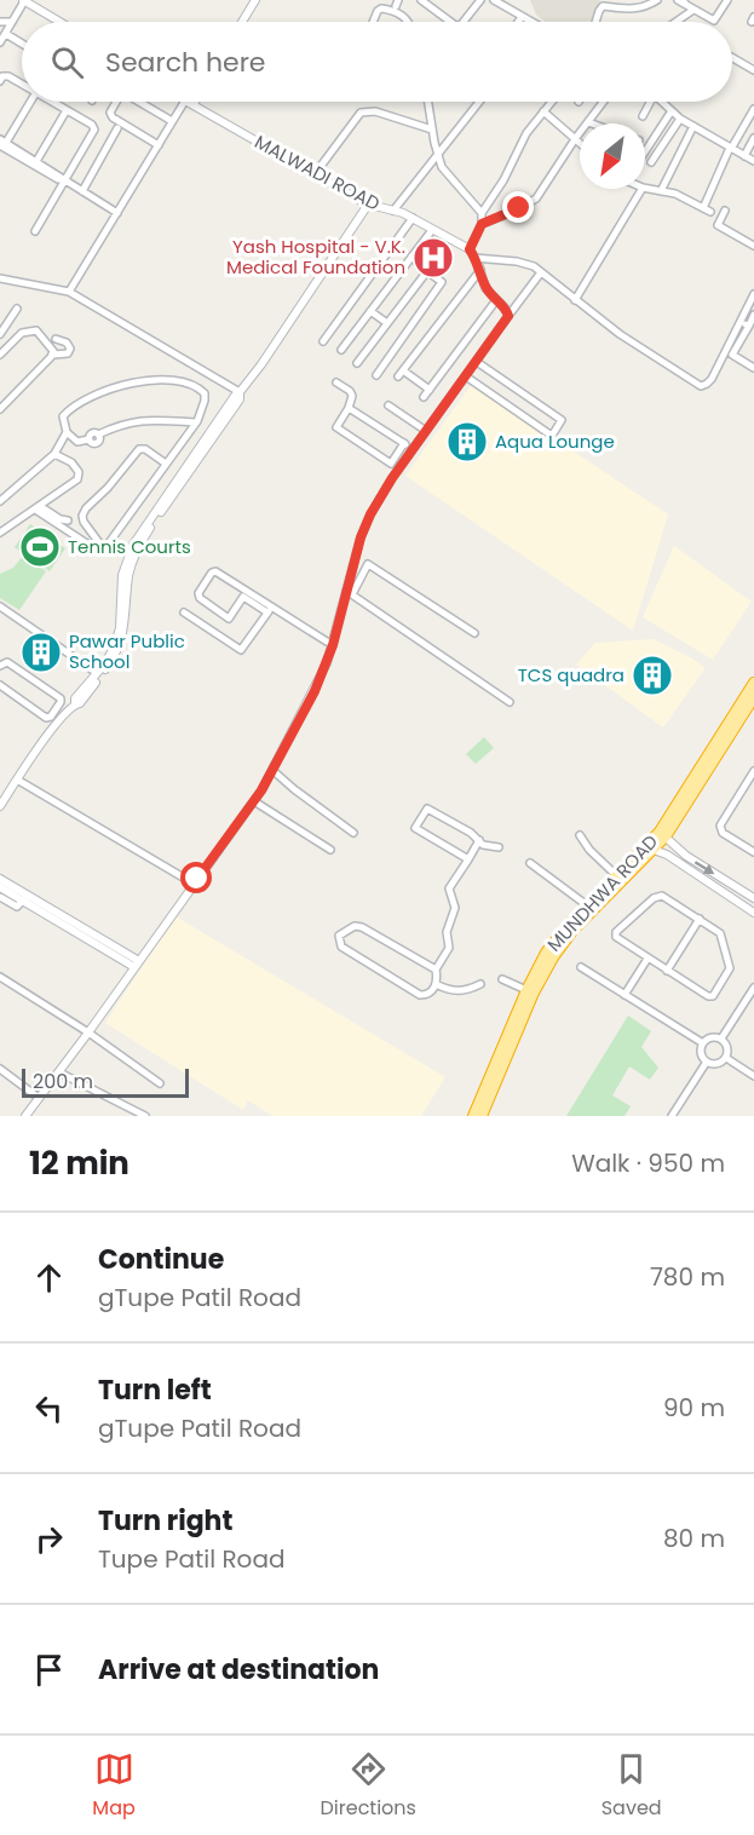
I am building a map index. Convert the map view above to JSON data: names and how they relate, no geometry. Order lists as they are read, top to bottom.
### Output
{
  "streets": {
    "highway": ["MUNDHWA ROAD"],
    "street": ["MALWADI ROAD"]
  },
  "places": {
    "hospital": ["Yash Hospital - V.K. Medical Foundation"],
    "building": ["Aqua Lounge", "Pawar Public School", "TCS quadra"],
    "sports": ["Tennis Courts"]
  },
  "scale_bar": "200 m",
  "north": "bottom left",
  "page": {
    "search": "Search here",
    "scale": "200 m",
    "heading": ["12 min", "Walk · 950 m"],
    "list": [
      ["Continue", "gTupe Patil Road", "780 m"],
      ["Turn left", "gTupe Patil Road", "90 m"],
      ["Turn right", "Tupe Patil Road", "80 m"],
      "Arrive at destination"
    ],
    "nav": ["Map", "Directions", "Saved"]
  }
}
